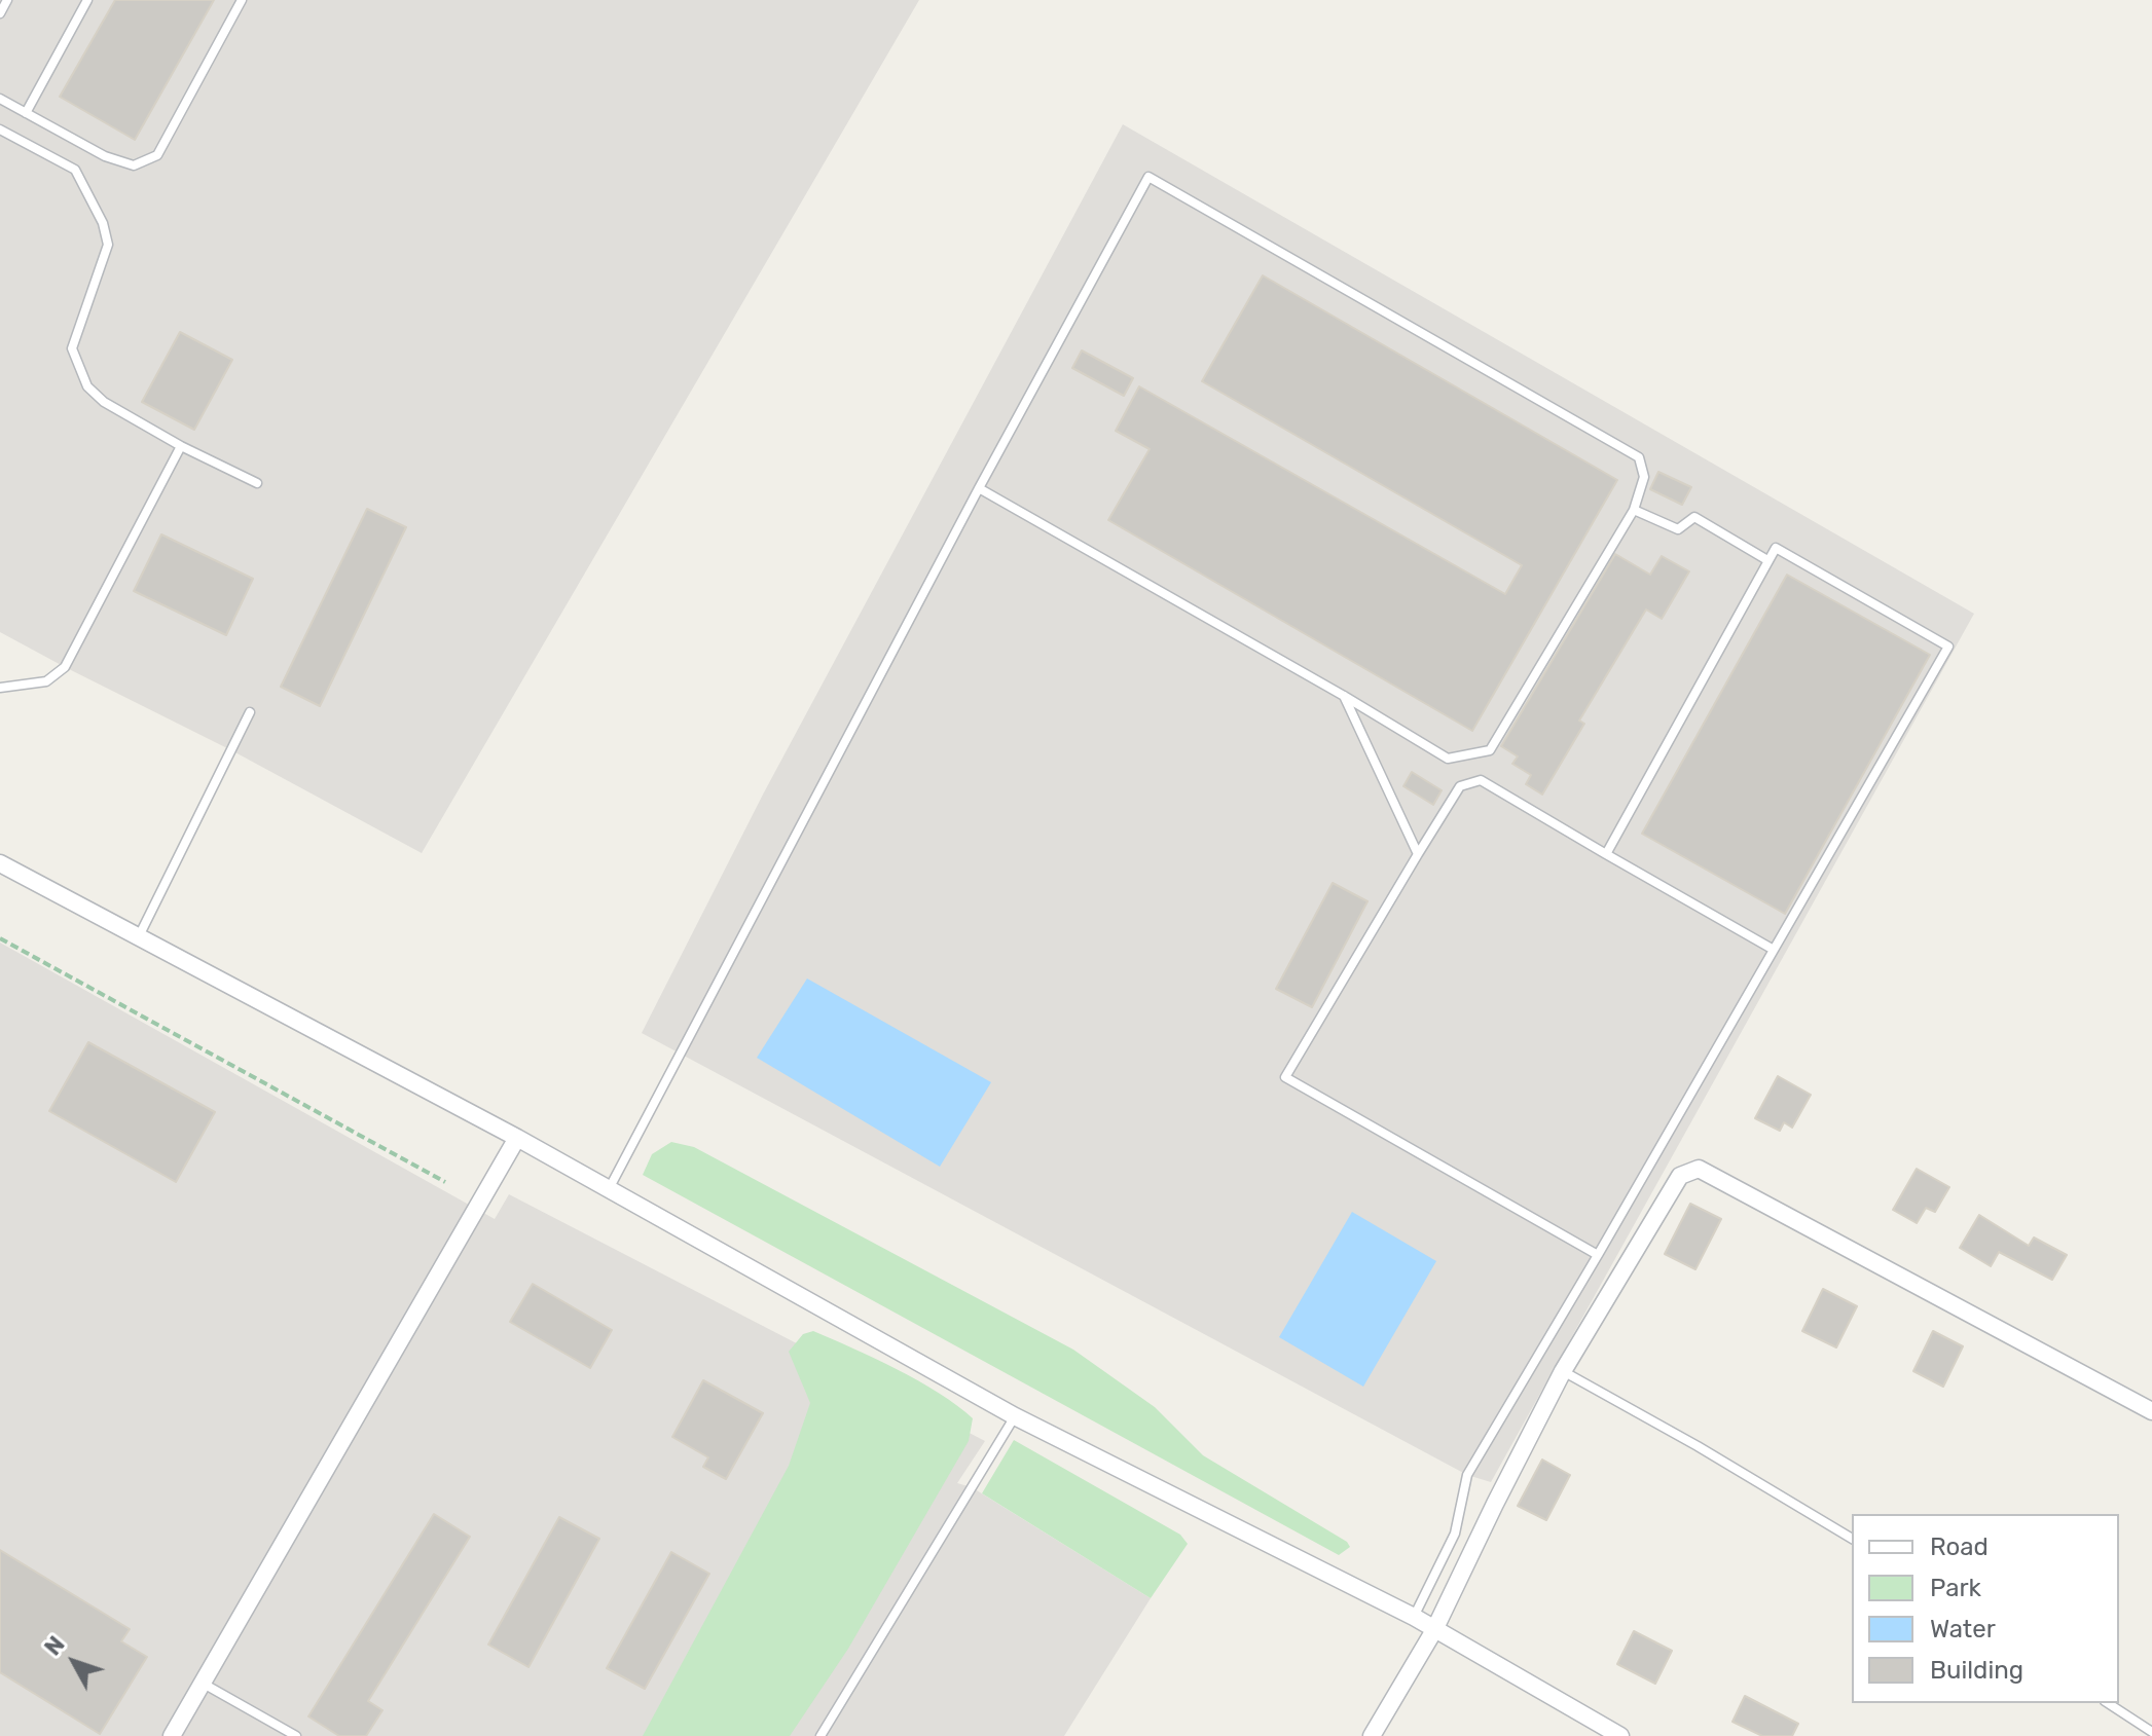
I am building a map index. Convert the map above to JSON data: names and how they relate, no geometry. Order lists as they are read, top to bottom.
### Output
{
  "legend": [
    "Road",
    "Park",
    "Water",
    "Building"
  ],
  "north": "top left"
}
